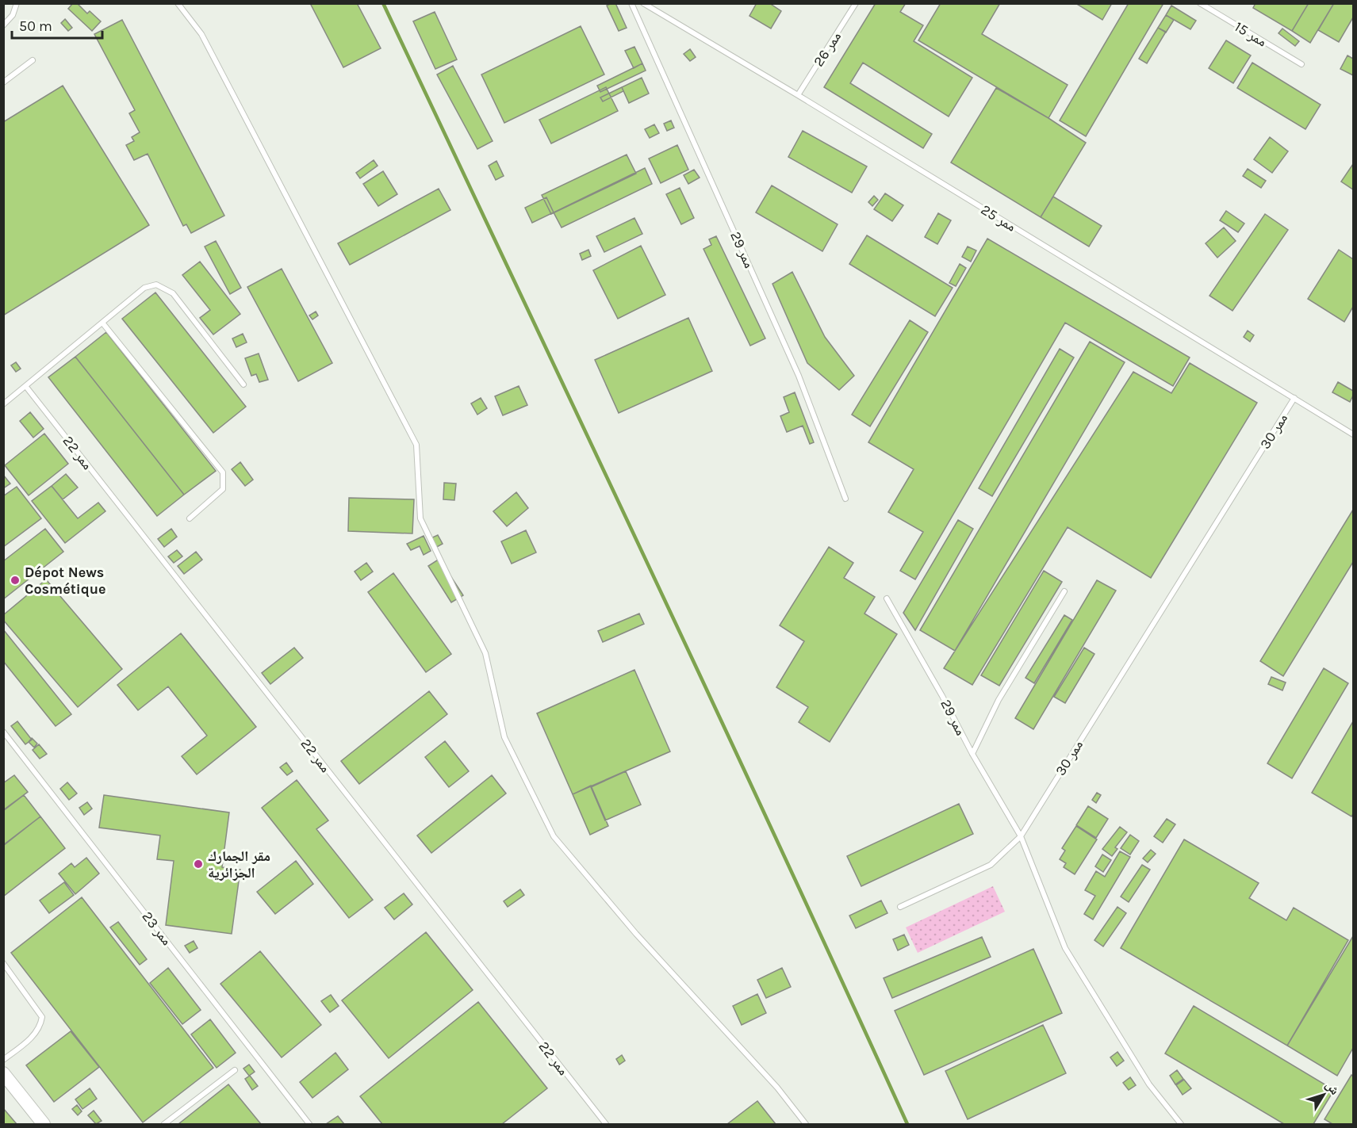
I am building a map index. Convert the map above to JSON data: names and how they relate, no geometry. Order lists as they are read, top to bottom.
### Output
{
  "streets": {
    "lane": [
      "ممر 15",
      "ممر 26",
      "ممر 25",
      "ممر 29",
      "ممر 30",
      "ممر 22",
      "ممر 23"
    ]
  },
  "crossings": [
    ["ممر 26", "ممر 25"],
    ["ممر 25", "ممر 30"],
    ["ممر 29", "ممر 30"]
  ],
  "places": ["Dépot News Cosmétique", "مقر الجمارك الجزائرية"],
  "scale_bar": "50 m",
  "north": "top right"
}
